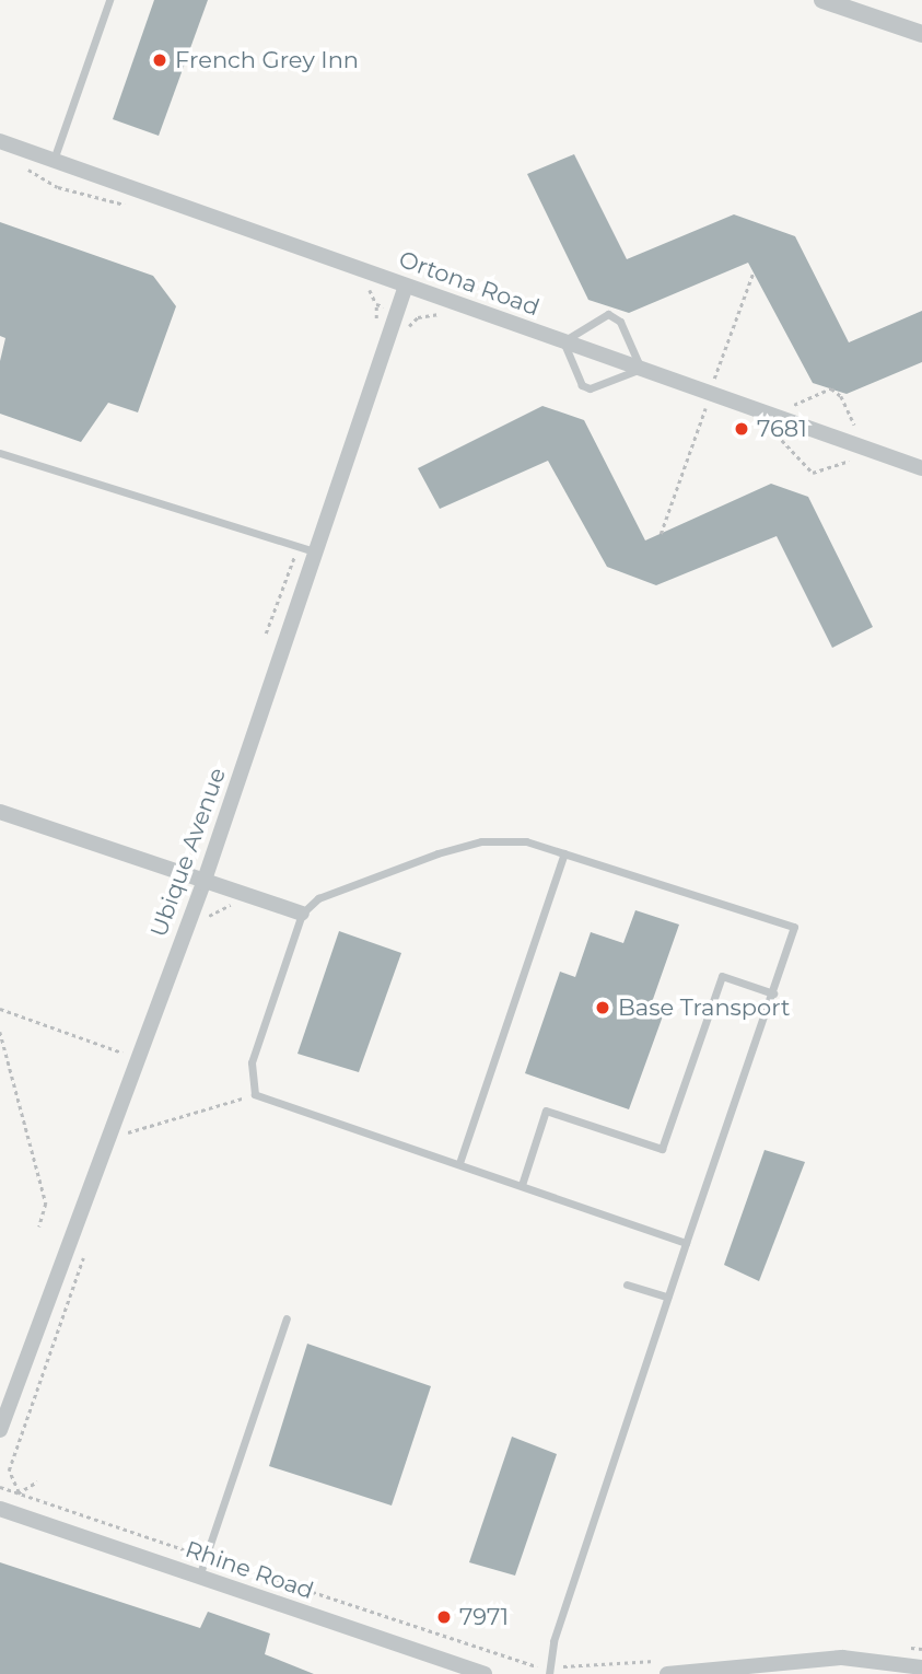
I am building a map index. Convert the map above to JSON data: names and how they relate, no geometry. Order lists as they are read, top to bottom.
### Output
{
  "streets": {
    "street": ["Ortona Road", "Ubique Avenue", "Rhine Road"]
  },
  "crossings": [
    ["Ortona Road", "Ubique Avenue"]
  ],
  "places": [
    "French Grey Inn",
    "7681",
    "Base Transport",
    "7971"
  ]
}
